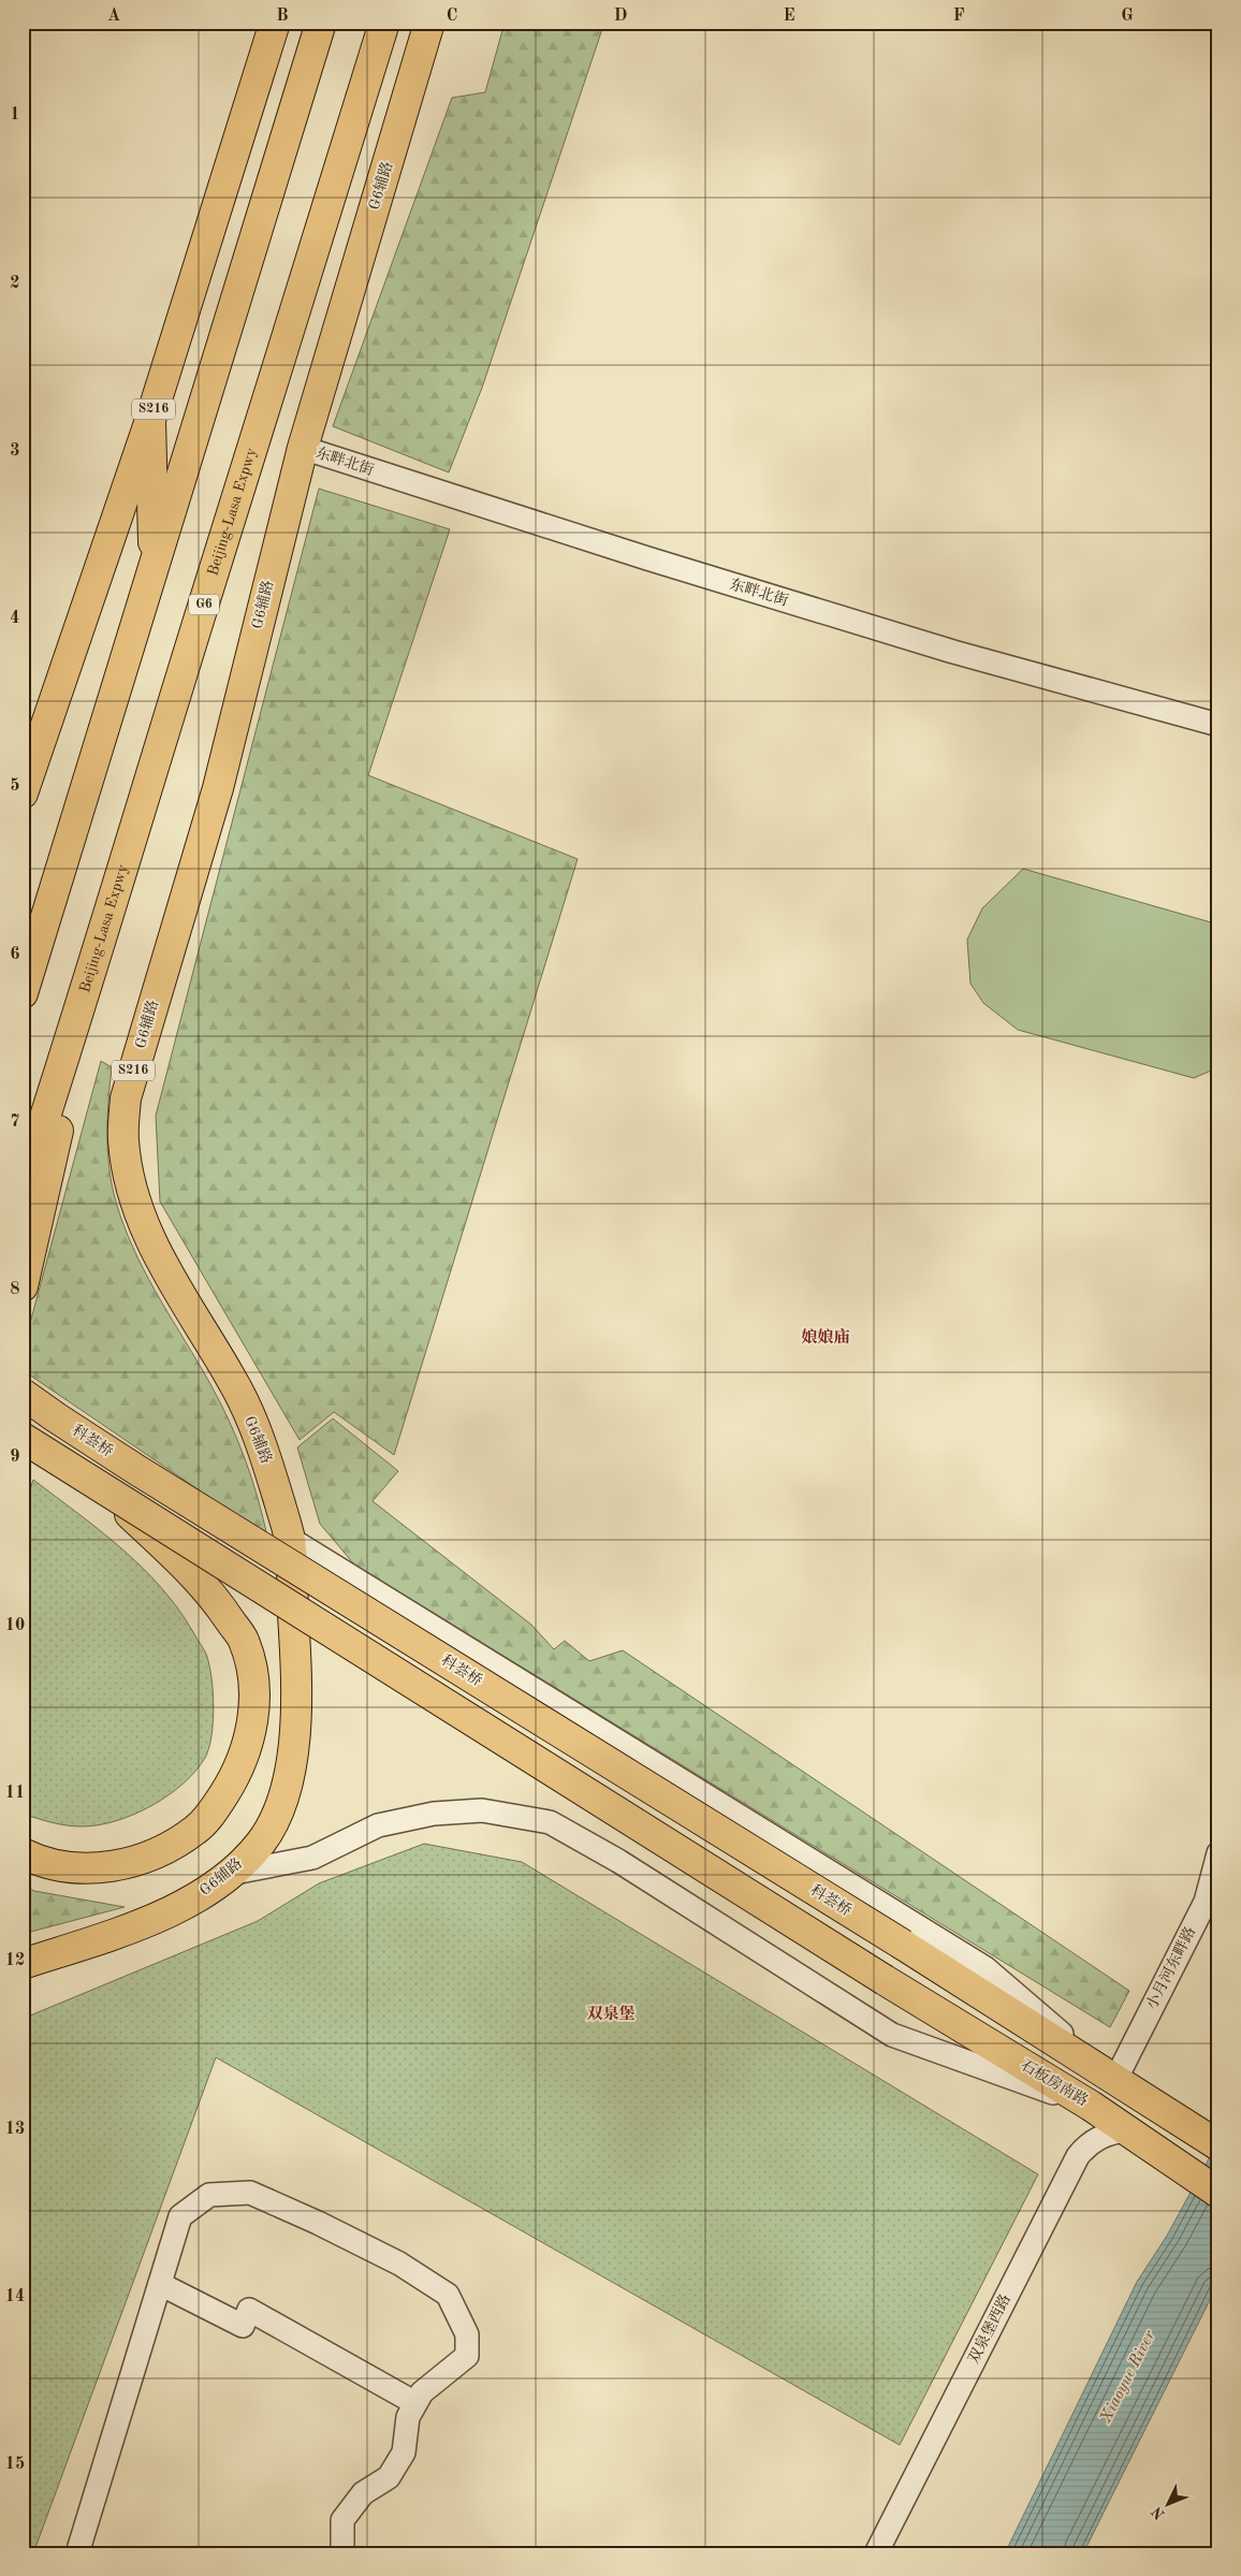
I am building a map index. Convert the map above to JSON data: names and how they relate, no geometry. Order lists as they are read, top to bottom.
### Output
{
  "streets": {
    "main road": [
      "G6辅路",
      "S216",
      "Beijing-Lasa Expwy",
      "G6",
      "科荟桥",
      "石板房南路"
    ],
    "street": ["东畔北街", "小月河东畔路", "双泉堡西路"]
  },
  "crossings": [
    ["G6辅路", "东畔北街"],
    ["科荟桥", "小月河东畔路"],
    ["石板房南路", "双泉堡西路"]
  ],
  "districts": ["娘娘庙", "双泉堡"],
  "water": ["Xiaoyue River"],
  "north": "bottom left",
  "grid": {
    "columns": [
      "A",
      "B",
      "C",
      "D",
      "E",
      "F",
      "G"
    ],
    "rows": [
      "1",
      "2",
      "3",
      "4",
      "5",
      "6",
      "7",
      "8",
      "9",
      "10",
      "11",
      "12",
      "13",
      "14",
      "15"
    ]
  }
}
